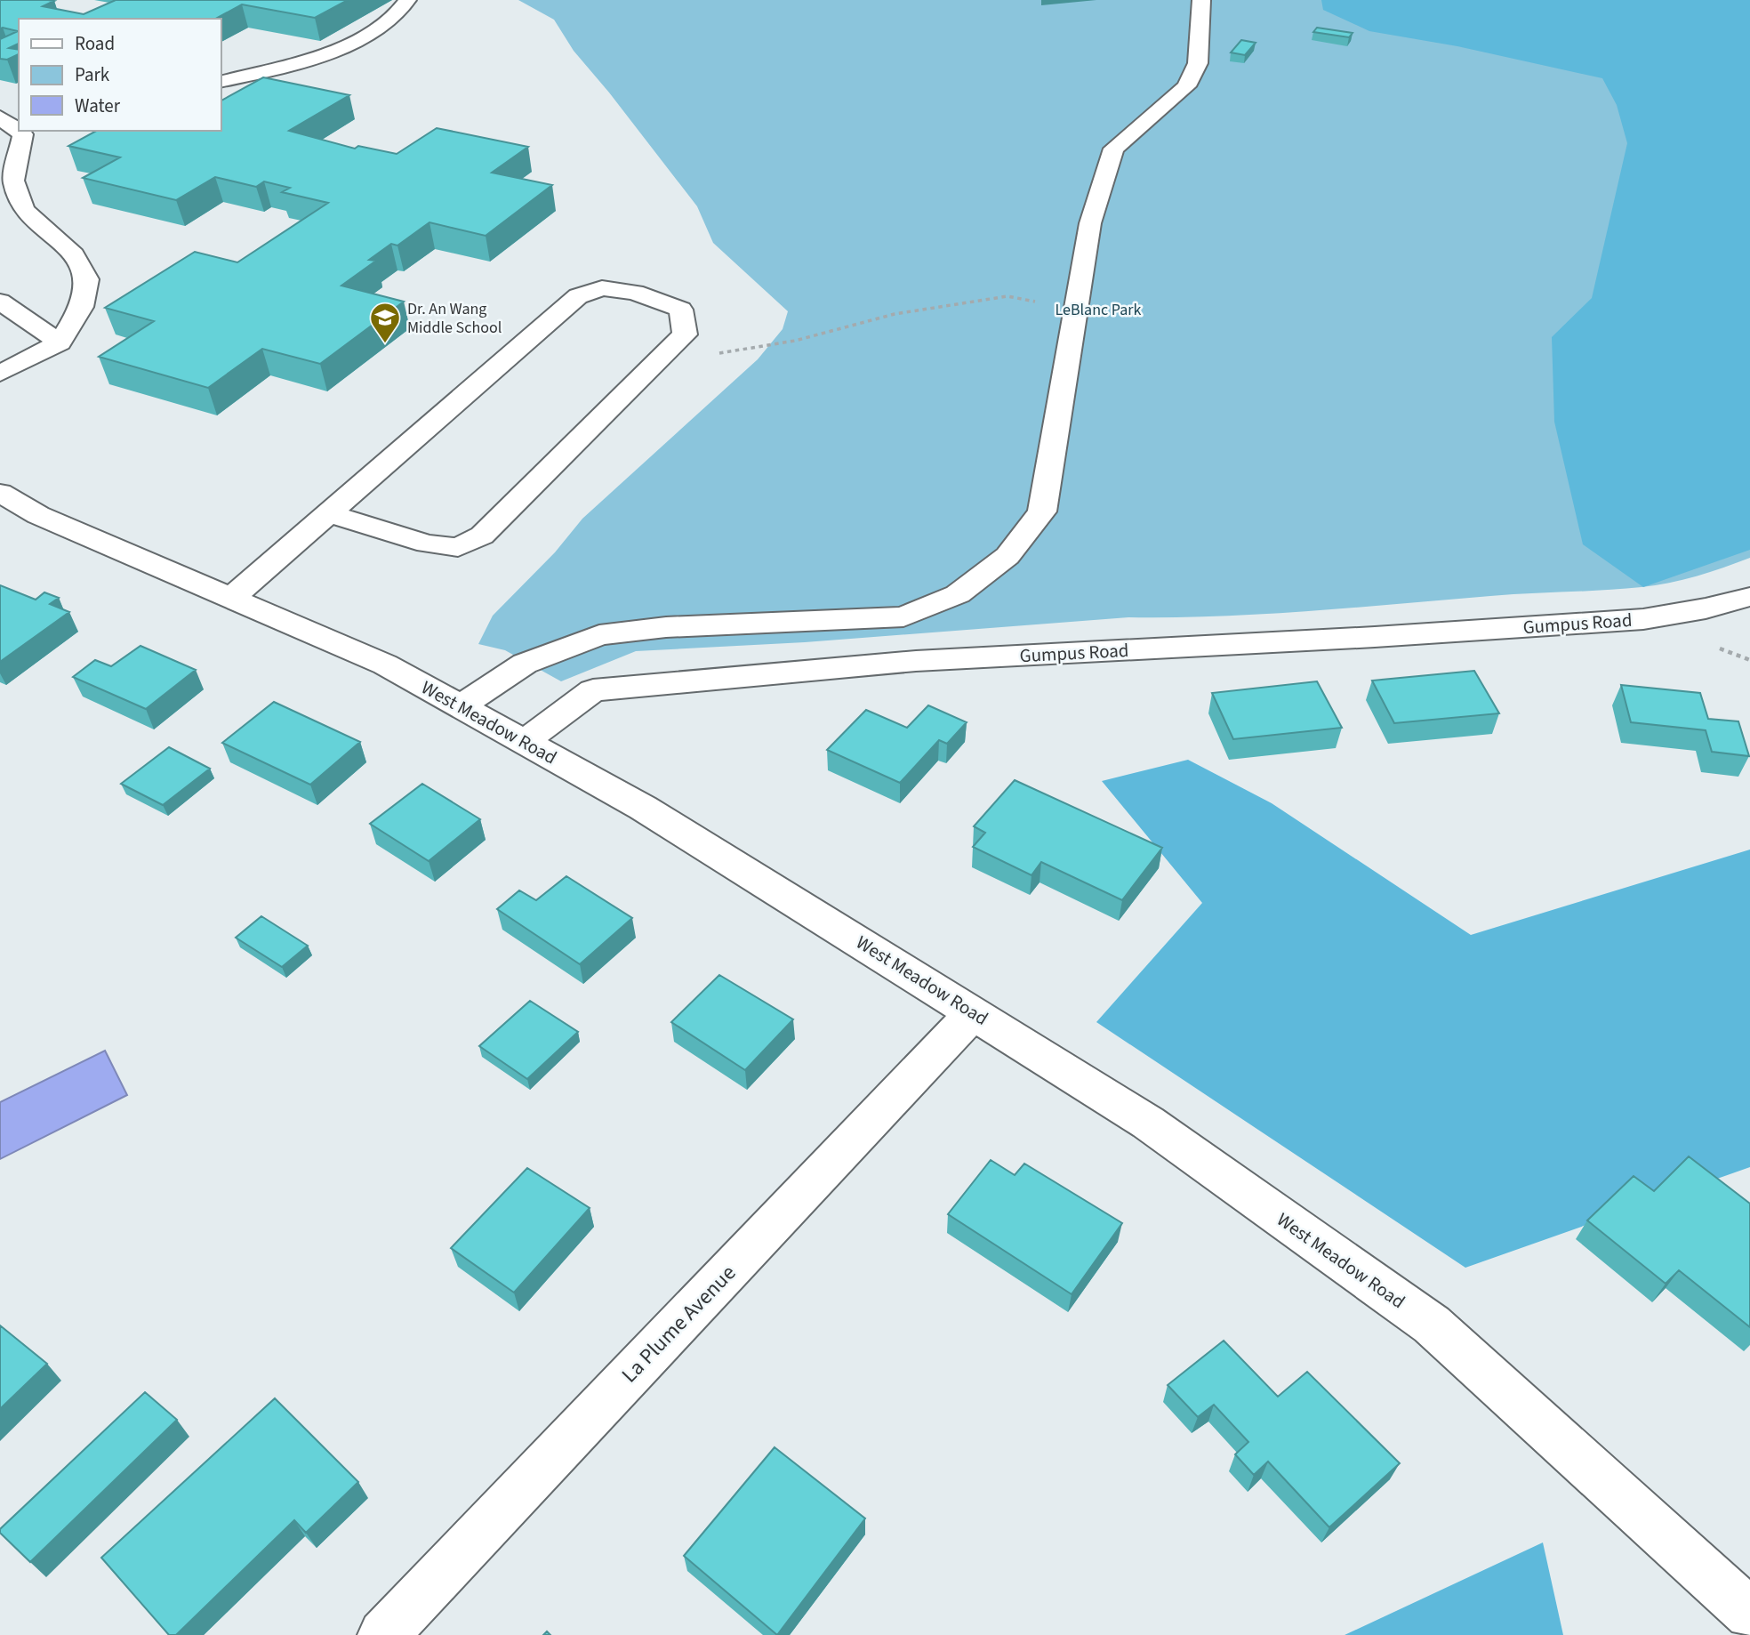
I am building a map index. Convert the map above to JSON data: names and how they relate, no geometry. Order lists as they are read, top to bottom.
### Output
{
  "streets": {
    "street": ["Gumpus Road", "West Meadow Road", "La Plume Avenue"]
  },
  "crossings": [
    ["Gumpus Road", "West Meadow Road"],
    ["West Meadow Road", "La Plume Avenue"]
  ],
  "parks": ["LeBlanc Park"],
  "places": {
    "school or university": ["Dr. An Wang Middle School"]
  },
  "legend": ["Road", "Park", "Water"]
}
